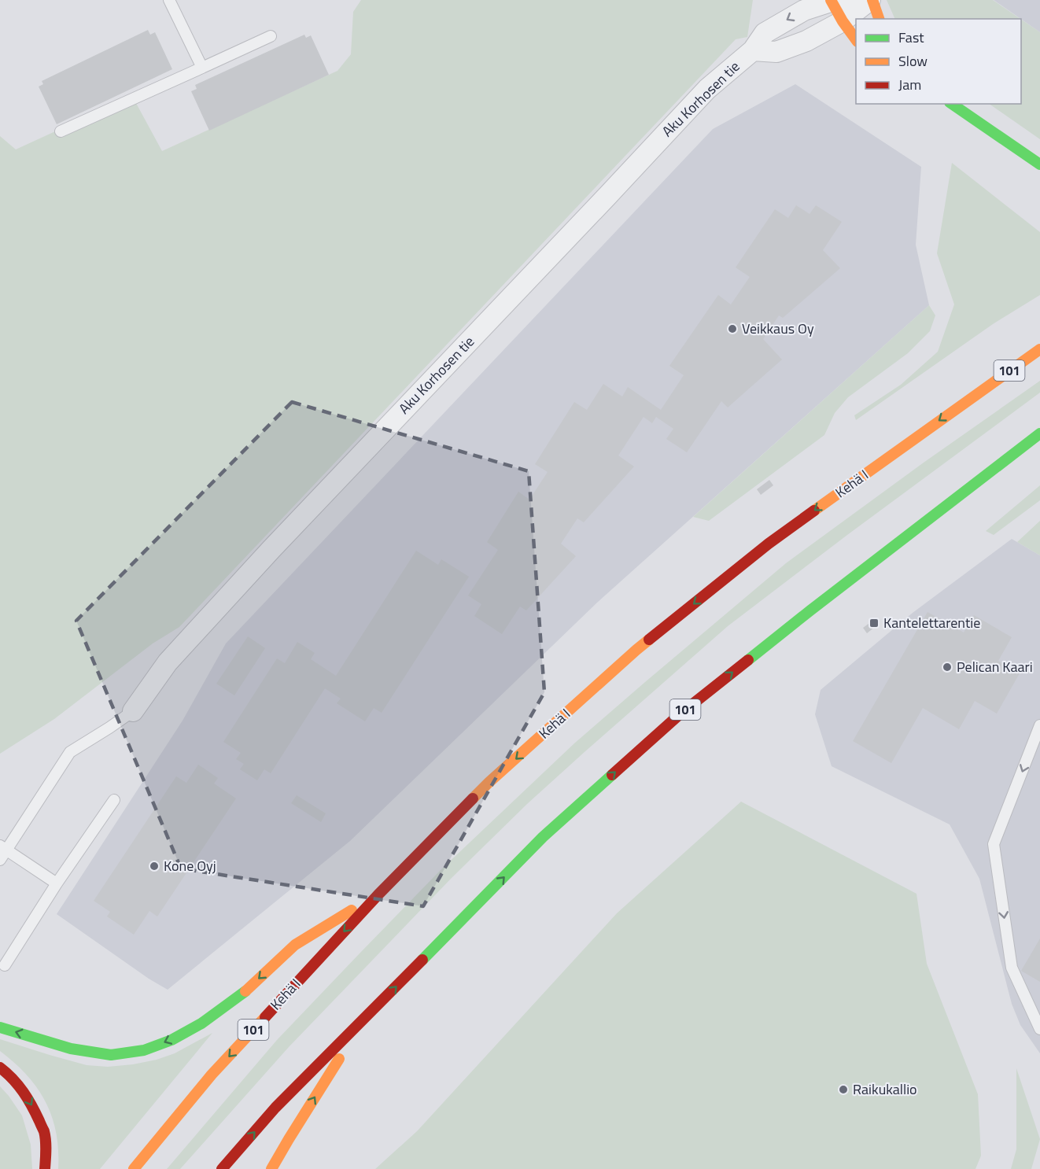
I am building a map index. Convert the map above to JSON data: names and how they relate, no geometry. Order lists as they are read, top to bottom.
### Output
{
  "streets": {
    "main road": ["101", "Kehä I"],
    "street": ["Aku Korhosen tie"]
  },
  "places": {
    "other": [
      "Veikkaus Oy",
      "Pelican Kaari",
      "Kone Oyj",
      "Raikukallio"
    ],
    "transit": ["Kantelettarentie"]
  },
  "legend": ["Fast", "Slow", "Jam"]
}
